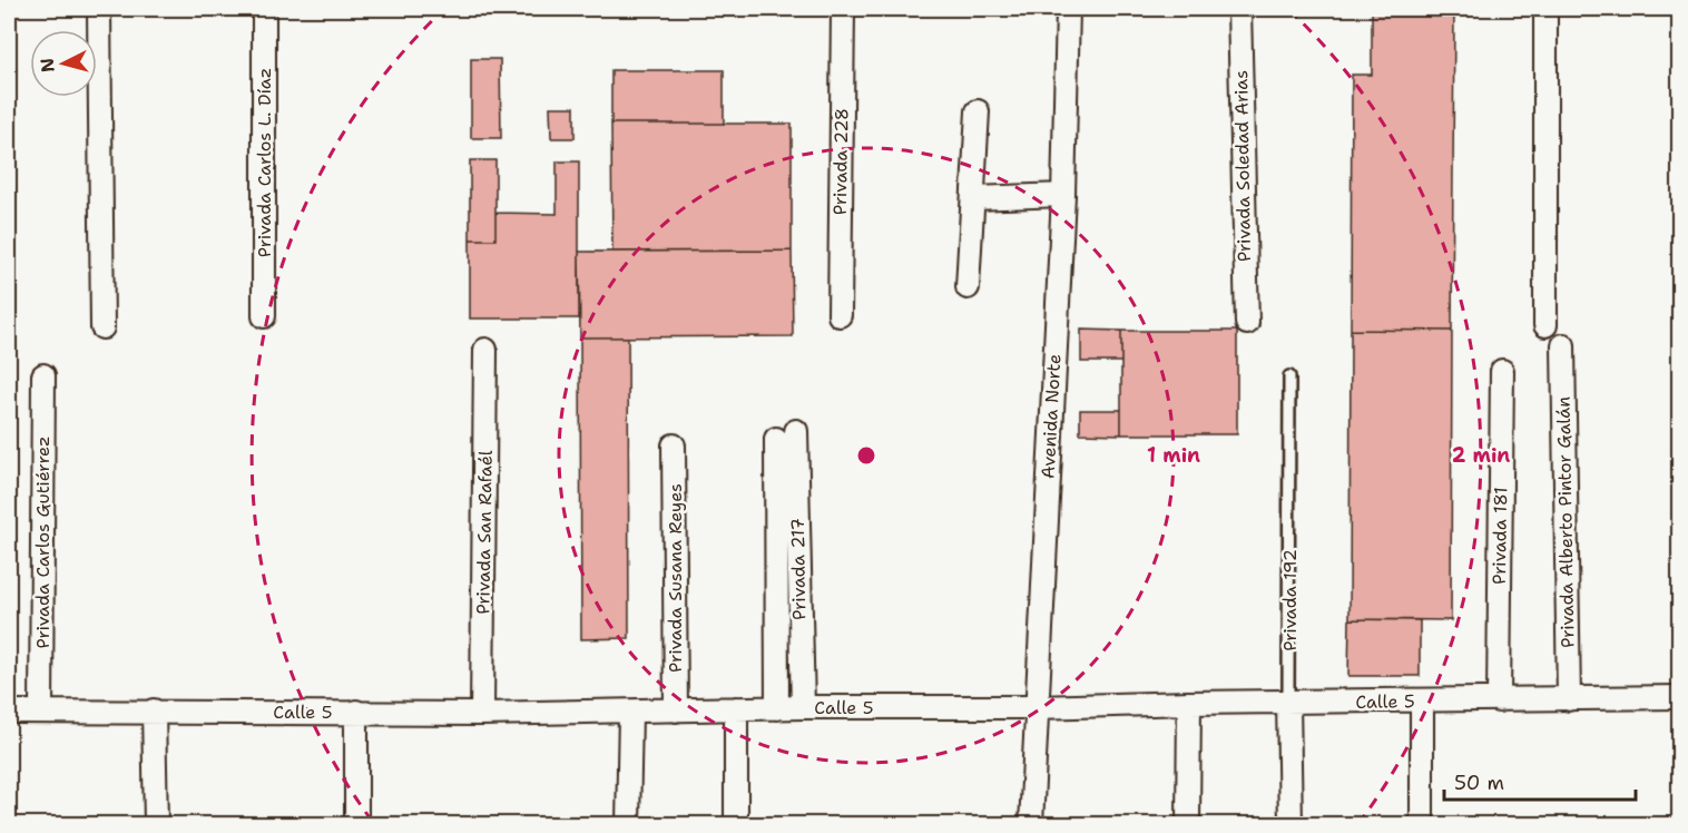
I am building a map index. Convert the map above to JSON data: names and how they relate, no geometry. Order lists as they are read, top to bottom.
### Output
{
  "streets": {
    "street": [
      "Privada 228",
      "Privada Carlos L. Díaz",
      "Privada Soledad Arias",
      "Avenida Norte",
      "Privada Alberto Pintor Galán",
      "Privada San Rafaél",
      "Privada 181",
      "Privada Carlos Gutiérrez",
      "Privada 217",
      "Privada Susana Reyes",
      "Privada 192",
      "Calle 5"
    ]
  },
  "crossings": [
    ["Avenida Norte", "Calle 5"],
    ["Privada Alberto Pintor Galán", "Calle 5"],
    ["Privada San Rafaél", "Calle 5"],
    ["Privada 181", "Calle 5"],
    ["Privada Carlos Gutiérrez", "Calle 5"],
    ["Privada 217", "Calle 5"],
    ["Privada Susana Reyes", "Calle 5"],
    ["Privada 192", "Calle 5"]
  ],
  "scale_bar": "50 m",
  "north": "left",
  "rings": ["1 min", "2 min"]
}
